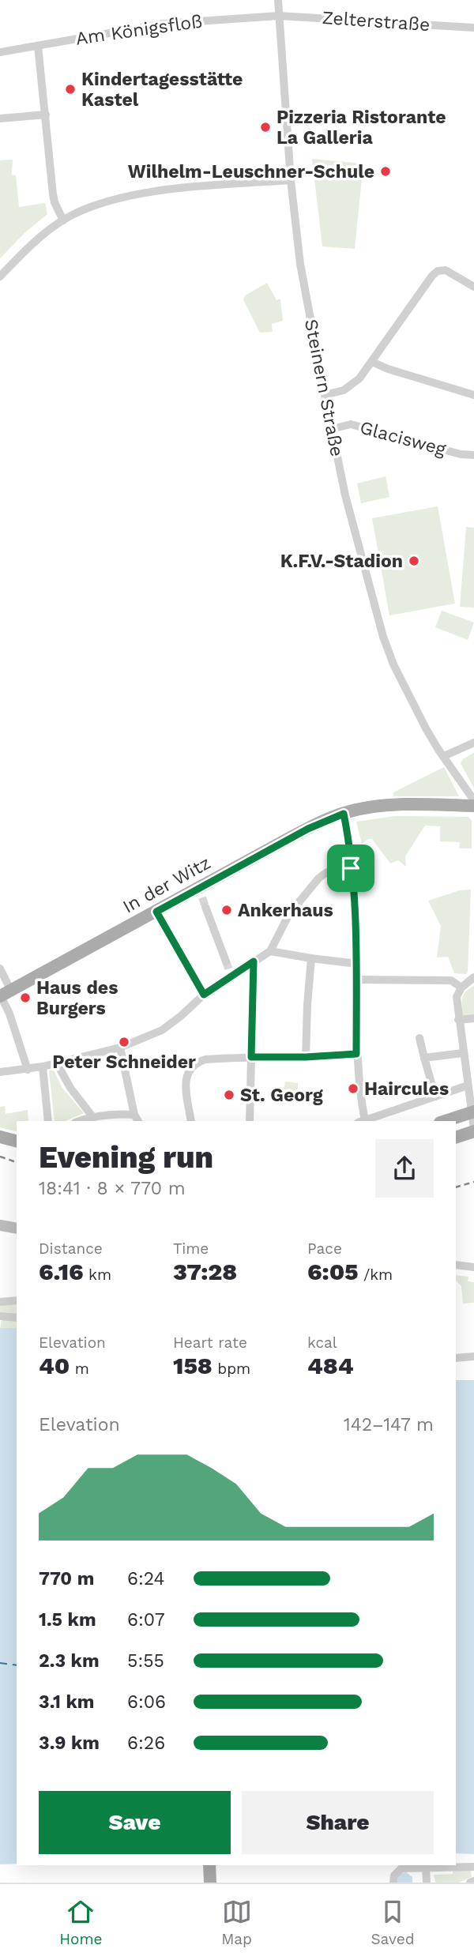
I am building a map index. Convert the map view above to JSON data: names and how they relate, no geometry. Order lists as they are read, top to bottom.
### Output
{
  "streets": {
    "main road": ["In der Witz"],
    "street": [
      "Zelterstraße",
      "Am Königsfloß",
      "Steinern Straße",
      "Glacisweg"
    ]
  },
  "crossings": [
    ["Zelterstraße", "Am Königsfloß"],
    ["Zelterstraße", "Steinern Straße"],
    ["Am Königsfloß", "Steinern Straße"],
    ["Steinern Straße", "Glacisweg"]
  ],
  "places": [
    "Kindertagesstätte Kastel",
    "Pizzeria Ristorante La Galleria",
    "Wilhelm-Leuschner-Schule",
    "K.F.V.-Stadion",
    "Ankerhaus",
    "Haus des Burgers",
    "Peter Schneider",
    "Haircules",
    "St. Georg"
  ],
  "page": {
    "heading": ["Evening run", "18:41 · 8 × 770 m"],
    "stats": [
      ["Distance", "6.16 km"],
      ["Time", "37:28"],
      ["Pace", "6:05 /km"],
      ["Elevation", "40 m"],
      ["Heart rate", "158 bpm"],
      ["kcal", "484"]
    ],
    "chart": ["Elevation", "142–147 m"],
    "list": [
      {
        "name": "770 m",
        "note": "6:24"
      },
      {
        "name": "1.5 km",
        "note": "6:07"
      },
      {
        "name": "2.3 km",
        "note": "5:55"
      },
      {
        "name": "3.1 km",
        "note": "6:06"
      },
      {
        "name": "3.9 km",
        "note": "6:26"
      }
    ],
    "buttons": ["Save", "Share"],
    "tabs": ["Home", "Map", "Saved"]
  }
}
